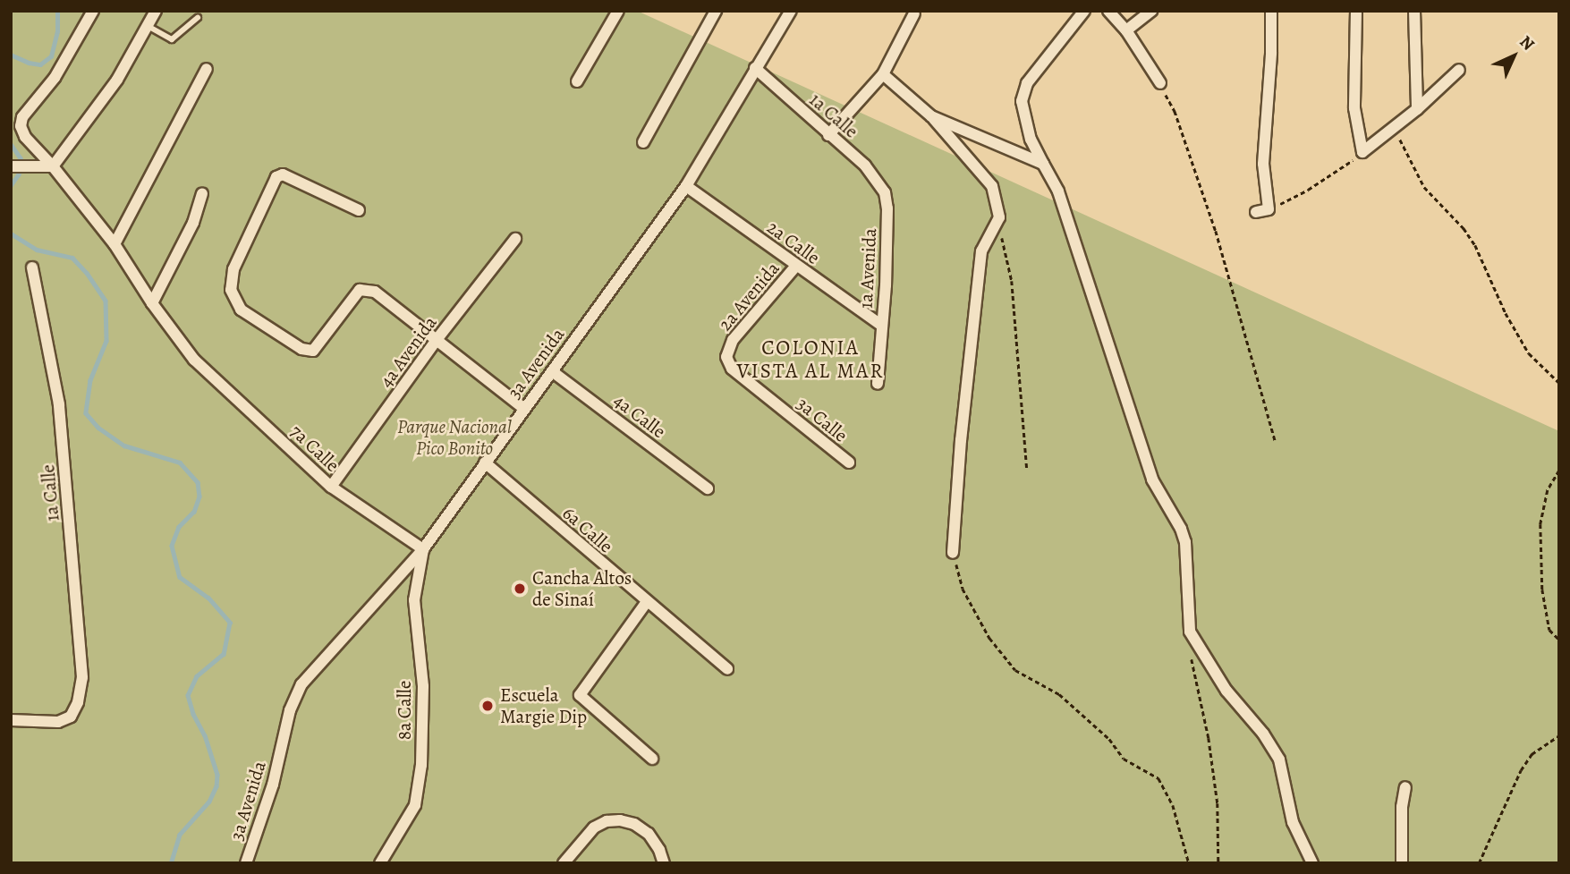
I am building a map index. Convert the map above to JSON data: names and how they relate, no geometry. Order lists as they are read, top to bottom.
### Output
{
  "streets": {
    "street": [
      "1a Calle",
      "2a Calle",
      "1a Avenida",
      "2a Avenida",
      "4a Avenida",
      "3a Avenida",
      "4a Calle",
      "3a Calle",
      "7a Calle",
      "6a Calle",
      "8a Calle"
    ]
  },
  "crossings": [
    ["1a Calle", "1a Avenida"],
    ["1a Calle", "3a Avenida"],
    ["2a Calle", "1a Avenida"],
    ["2a Calle", "2a Avenida"],
    ["2a Calle", "3a Avenida"],
    ["2a Avenida", "3a Calle"],
    ["4a Avenida", "7a Calle"],
    ["3a Avenida", "4a Calle"],
    ["3a Avenida", "7a Calle"],
    ["3a Avenida", "6a Calle"],
    ["3a Avenida", "8a Calle"],
    ["7a Calle", "8a Calle"]
  ],
  "districts": ["COLONIA VISTA AL MAR"],
  "parks": ["Parque Nacional Pico Bonito"],
  "places": ["Cancha Altos de Sinaí", "Escuela Margie Dip"],
  "north": "top right"
}
